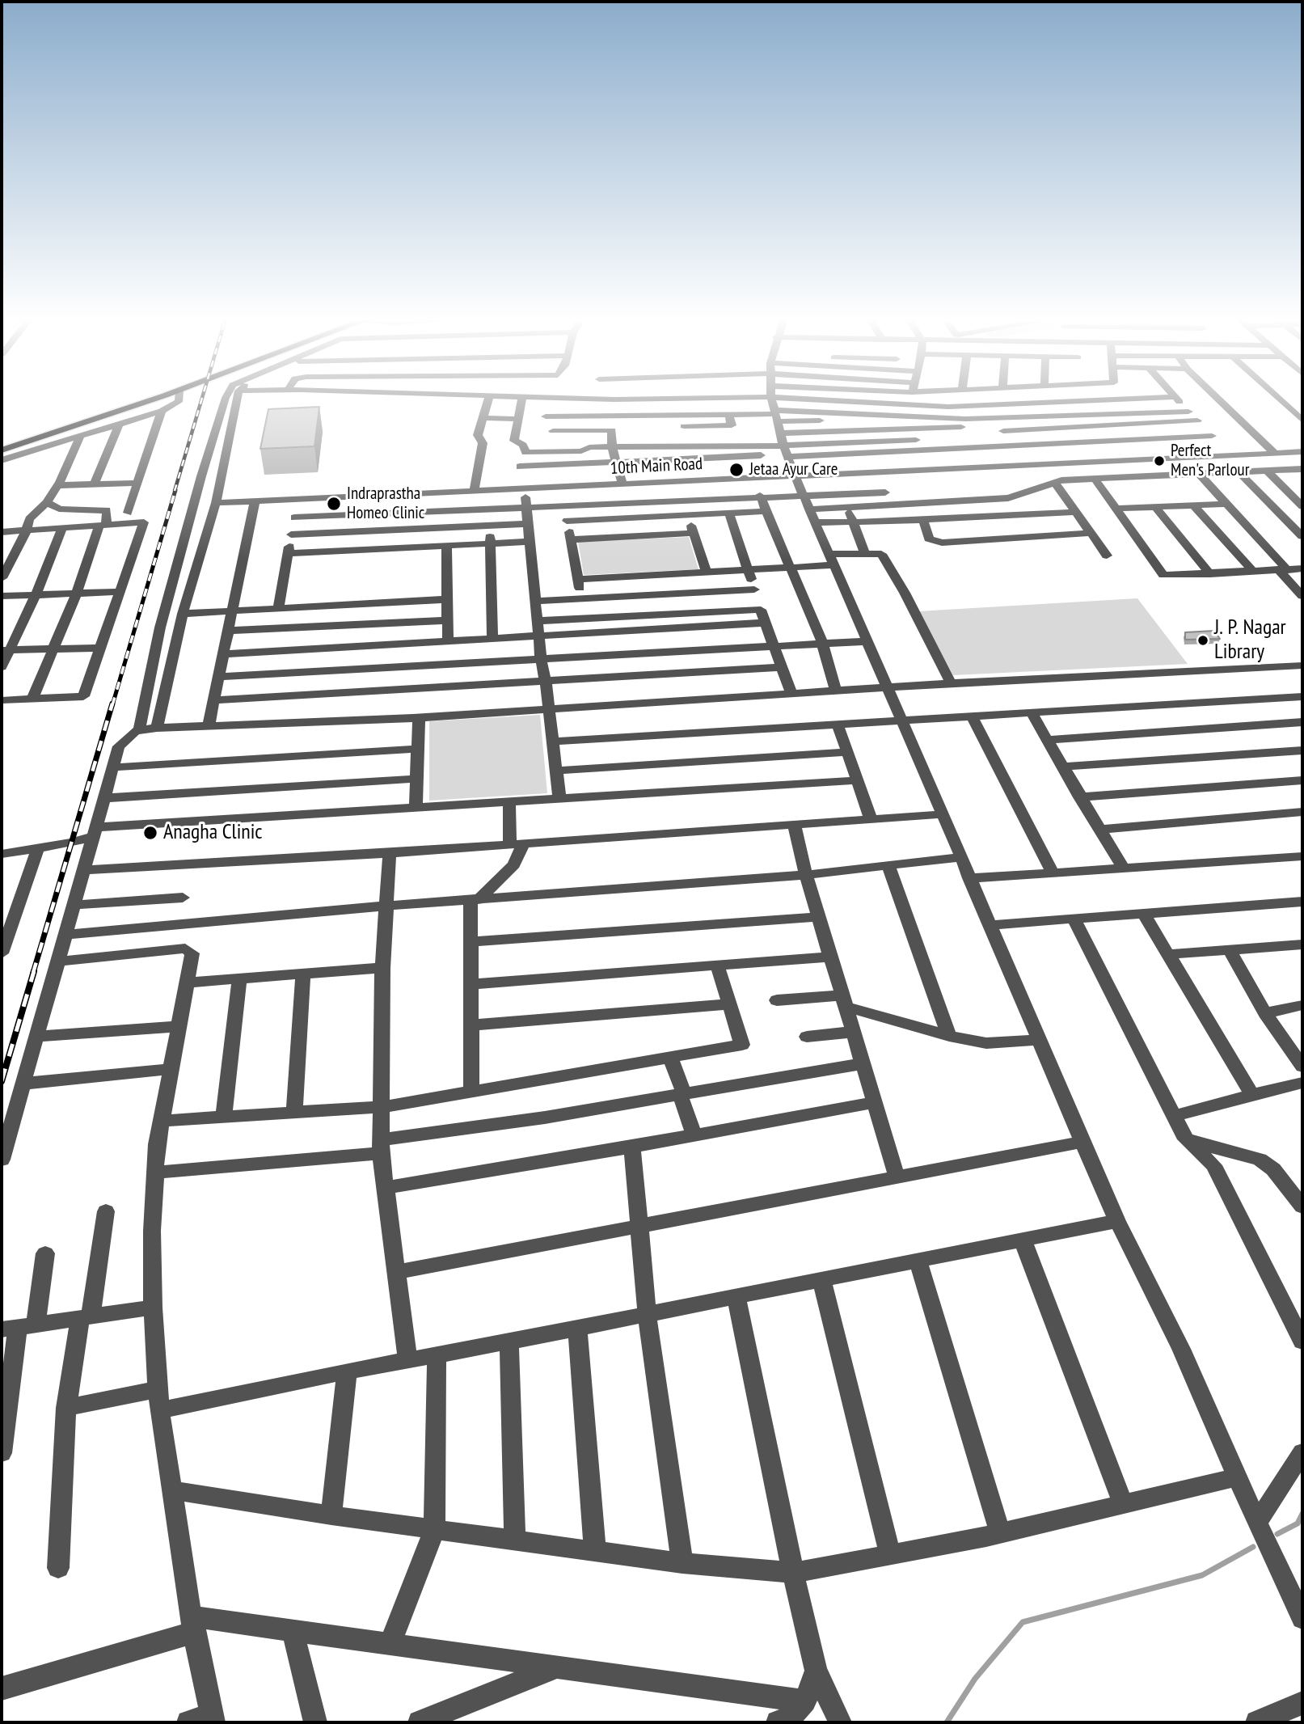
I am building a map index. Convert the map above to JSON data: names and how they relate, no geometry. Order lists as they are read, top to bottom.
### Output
{
  "streets": {
    "street": ["10th Main Road"]
  },
  "places": [
    "Perfect Men's Parlour",
    "Jetaa Ayur Care",
    "Indraprastha Homeo Clinic",
    "J. P. Nagar Library",
    "Anagha Clinic"
  ]
}
